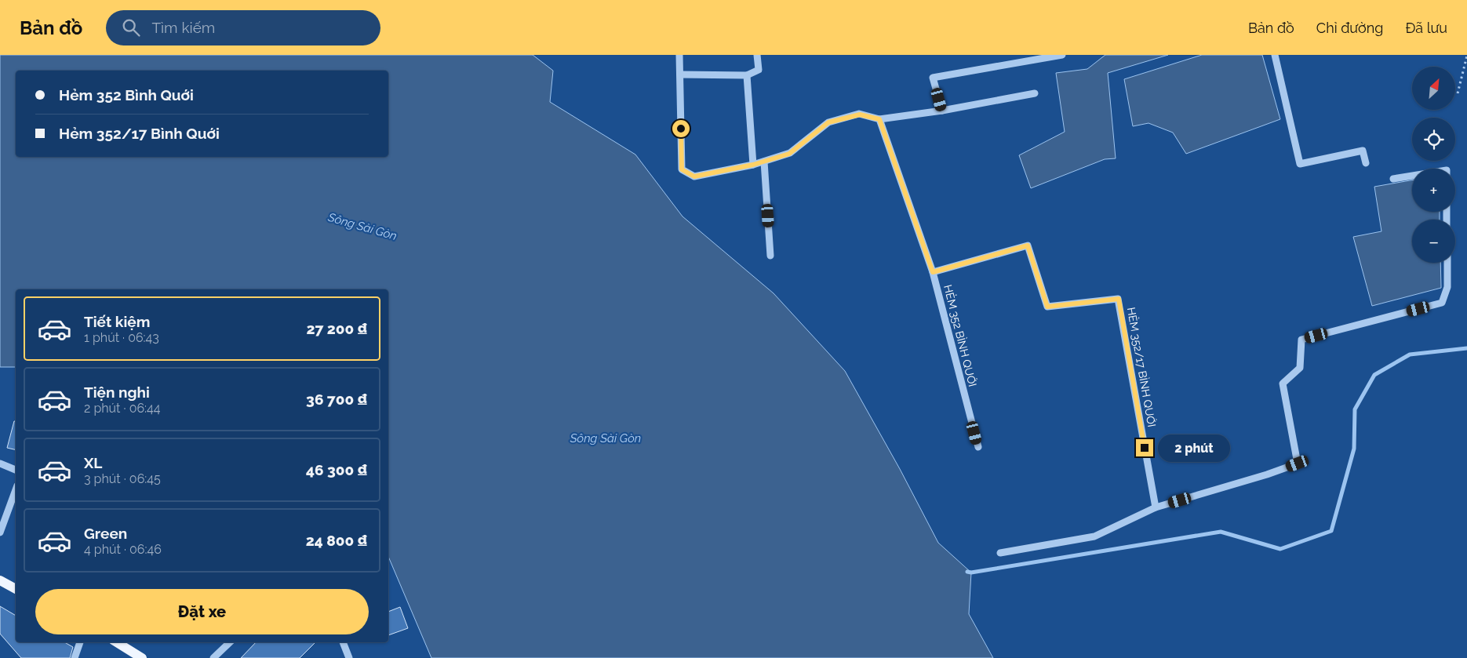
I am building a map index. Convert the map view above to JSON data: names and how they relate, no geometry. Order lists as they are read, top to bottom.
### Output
{
  "streets": {
    "street": ["HẺM 352 BÌNH QUỚI", "HẺM 352/17 BÌNH QUỚI"]
  },
  "crossings": [
    ["HẺM 352 BÌNH QUỚI", "HẺM 352/17 BÌNH QUỚI"]
  ],
  "water": ["Sông Sài Gòn"],
  "north": "top right",
  "page": {
    "header": "Bản đồ",
    "search": "Tìm kiếm",
    "nav": ["Bản đồ", "Chỉ đường", "Đã lưu"],
    "map_buttons": ["+", "−"],
    "banner": ["Hẻm 352 Bình Quới", "Hẻm 352/17 Bình Quới"],
    "list": [
      {
        "name": "Tiết kiệm",
        "note": "1 phút · 06:43",
        "value": "27 200 ₫"
      },
      {
        "name": "Tiện nghi",
        "note": "2 phút · 06:44",
        "value": "36 700 ₫"
      },
      {
        "name": "XL",
        "note": "3 phút · 06:45",
        "value": "46 300 ₫"
      },
      {
        "name": "Green",
        "note": "4 phút · 06:46",
        "value": "24 800 ₫"
      }
    ],
    "bubble": "2 phút",
    "buttons": "Đặt xe"
  }
}
